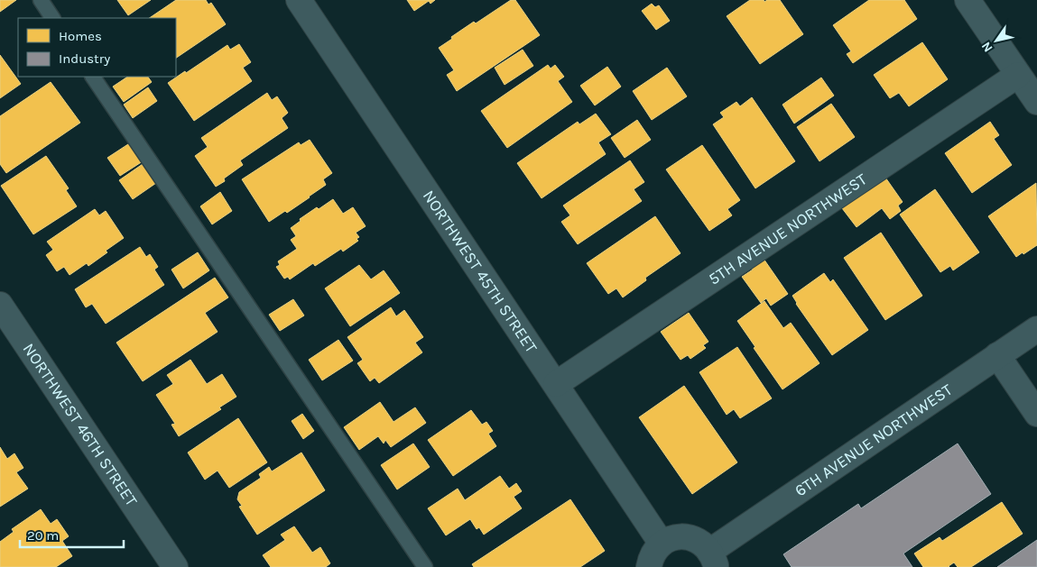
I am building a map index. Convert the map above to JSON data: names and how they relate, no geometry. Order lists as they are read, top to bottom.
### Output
{
  "streets": {
    "street": [
      "5TH AVENUE NORTHWEST",
      "NORTHWEST 45TH STREET",
      "NORTHWEST 46TH STREET",
      "6TH AVENUE NORTHWEST"
    ]
  },
  "crossings": [
    ["5TH AVENUE NORTHWEST", "NORTHWEST 45TH STREET"]
  ],
  "legend": ["Homes", "Industry"],
  "scale_bar": "20 m",
  "north": "bottom left"
}
